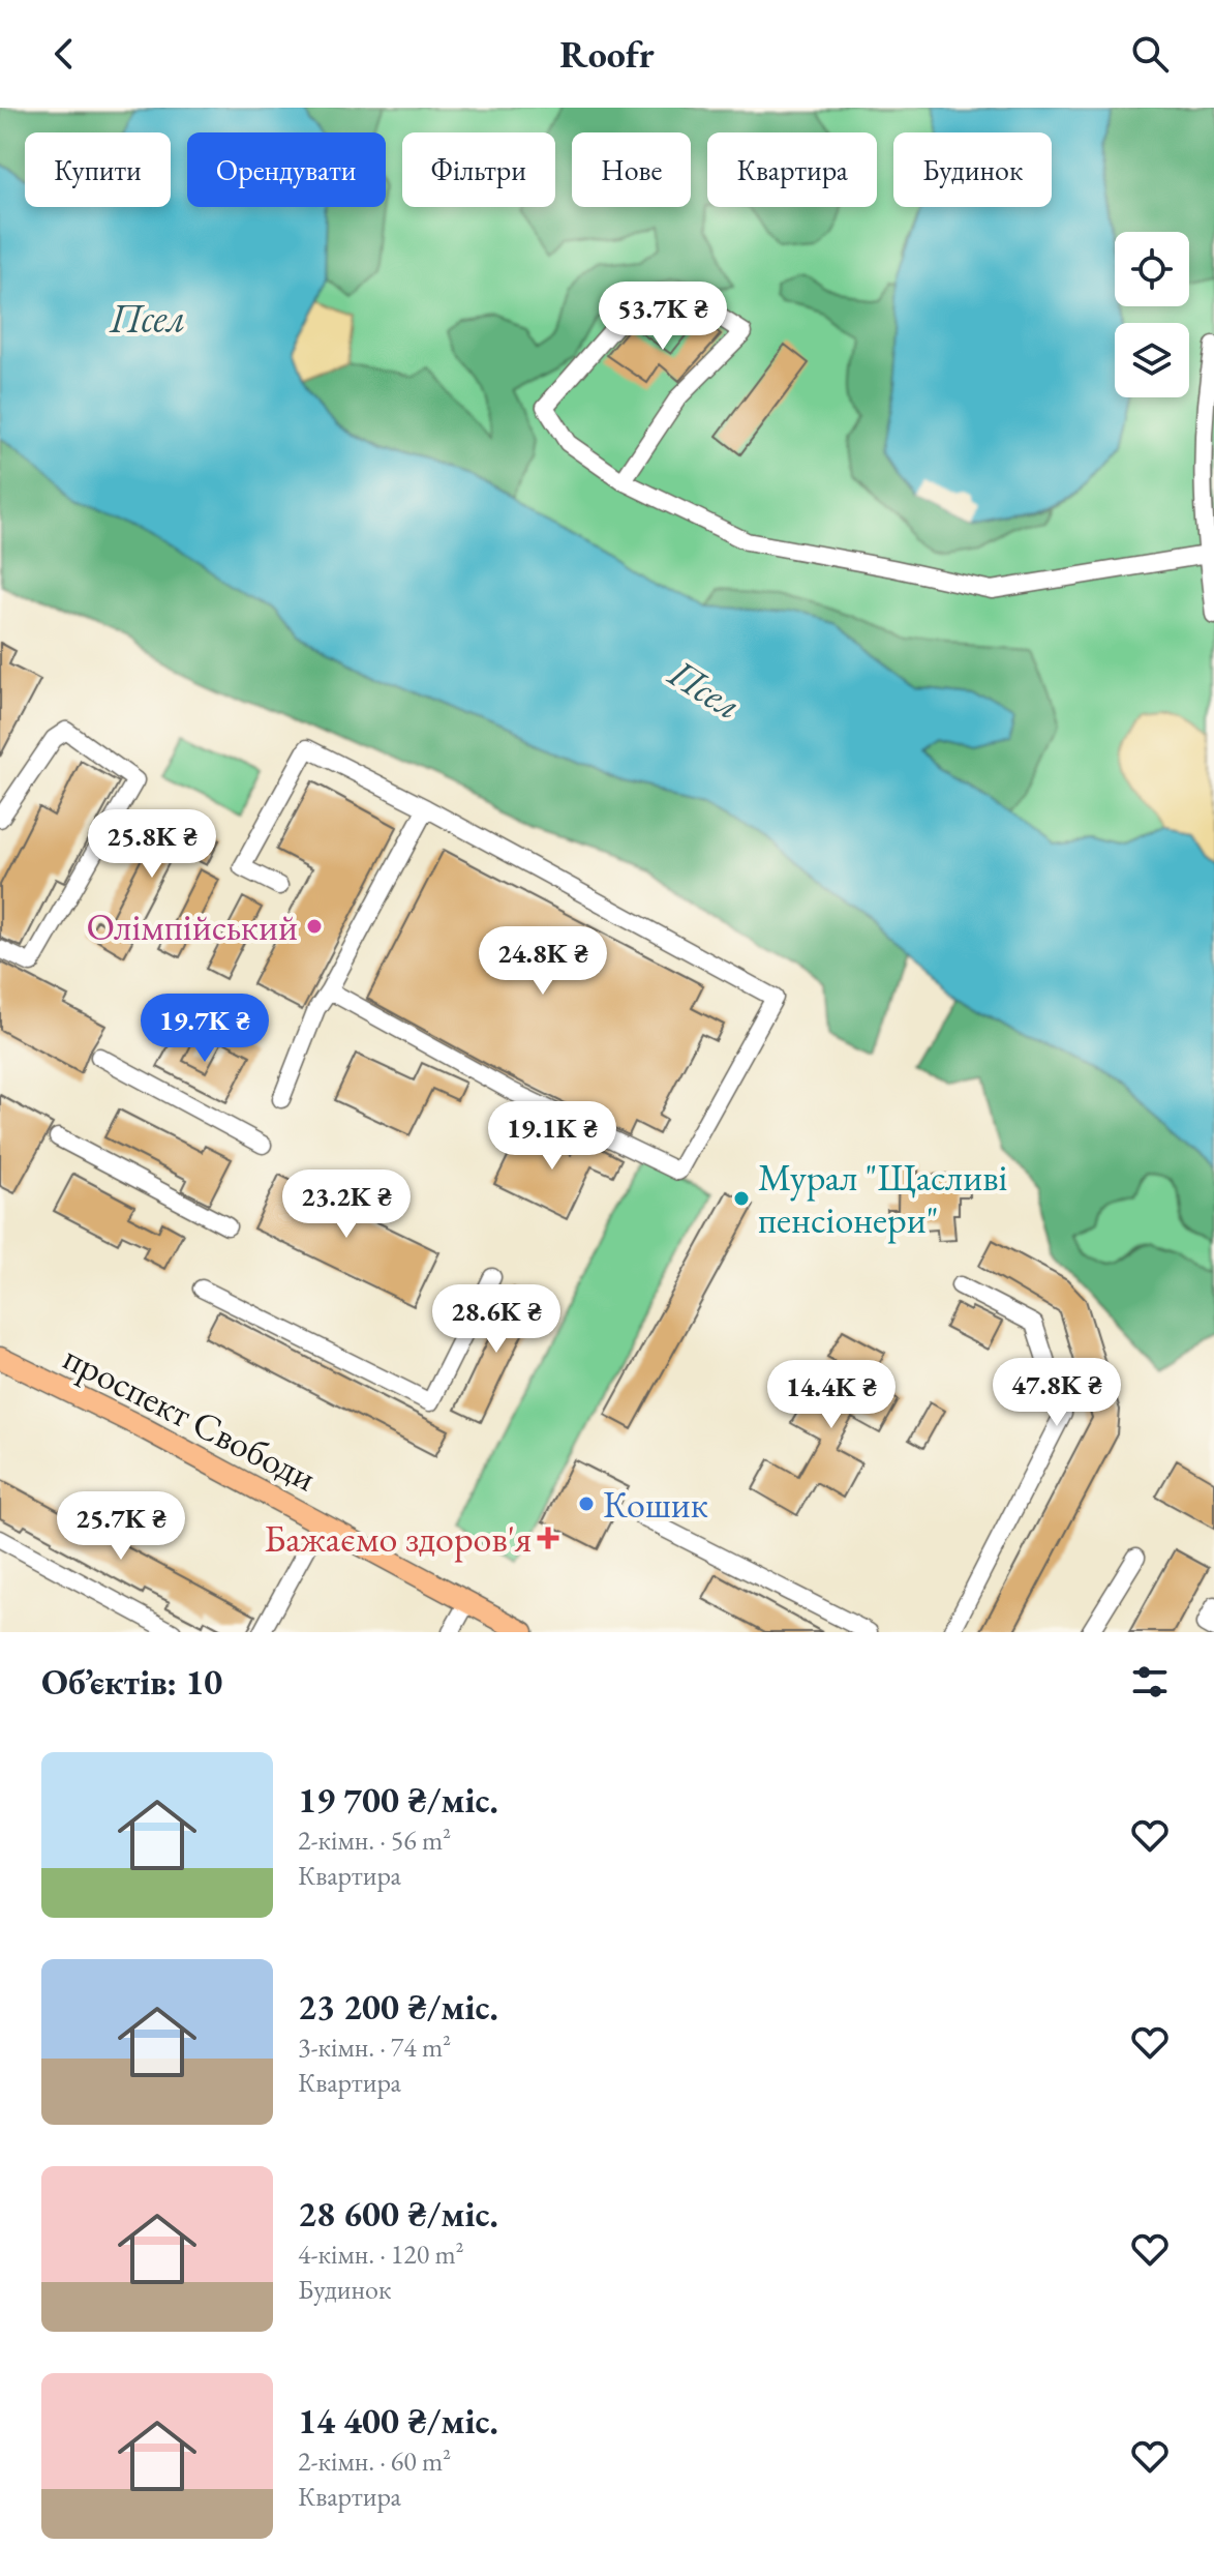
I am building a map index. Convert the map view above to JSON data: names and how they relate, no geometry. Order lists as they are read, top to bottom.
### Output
{
  "streets": {
    "main road": ["проспект Свободи"]
  },
  "water": ["Псел"],
  "places": {
    "other": ["Олімпійський", "Мурал \"Щасливі пенсіонери\"", "Кошик"],
    "health": ["Бажаємо здоров'я"]
  },
  "page": {
    "header": "Roofr",
    "chip": [
      "Купити",
      "Орендувати",
      "Фільтри",
      "Нове",
      "Квартира",
      "Будинок"
    ],
    "price": [
      "53.7K ₴",
      "25.8K ₴",
      "24.8K ₴",
      "19.7K ₴",
      "19.1K ₴",
      "23.2K ₴",
      "28.6K ₴",
      "47.8K ₴",
      "14.4K ₴",
      "25.7K ₴"
    ],
    "heading": "Об’єктів: 10",
    "list": [
      {
        "name": "19 700 ₴/міс.",
        "note": "2-кімн. · 56 m² · Квартира"
      },
      {
        "name": "23 200 ₴/міс.",
        "note": "3-кімн. · 74 m² · Квартира"
      },
      {
        "name": "28 600 ₴/міс.",
        "note": "4-кімн. · 120 m² · Будинок"
      },
      {
        "name": "14 400 ₴/міс.",
        "note": "2-кімн. · 60 m² · Квартира"
      }
    ]
  }
}
